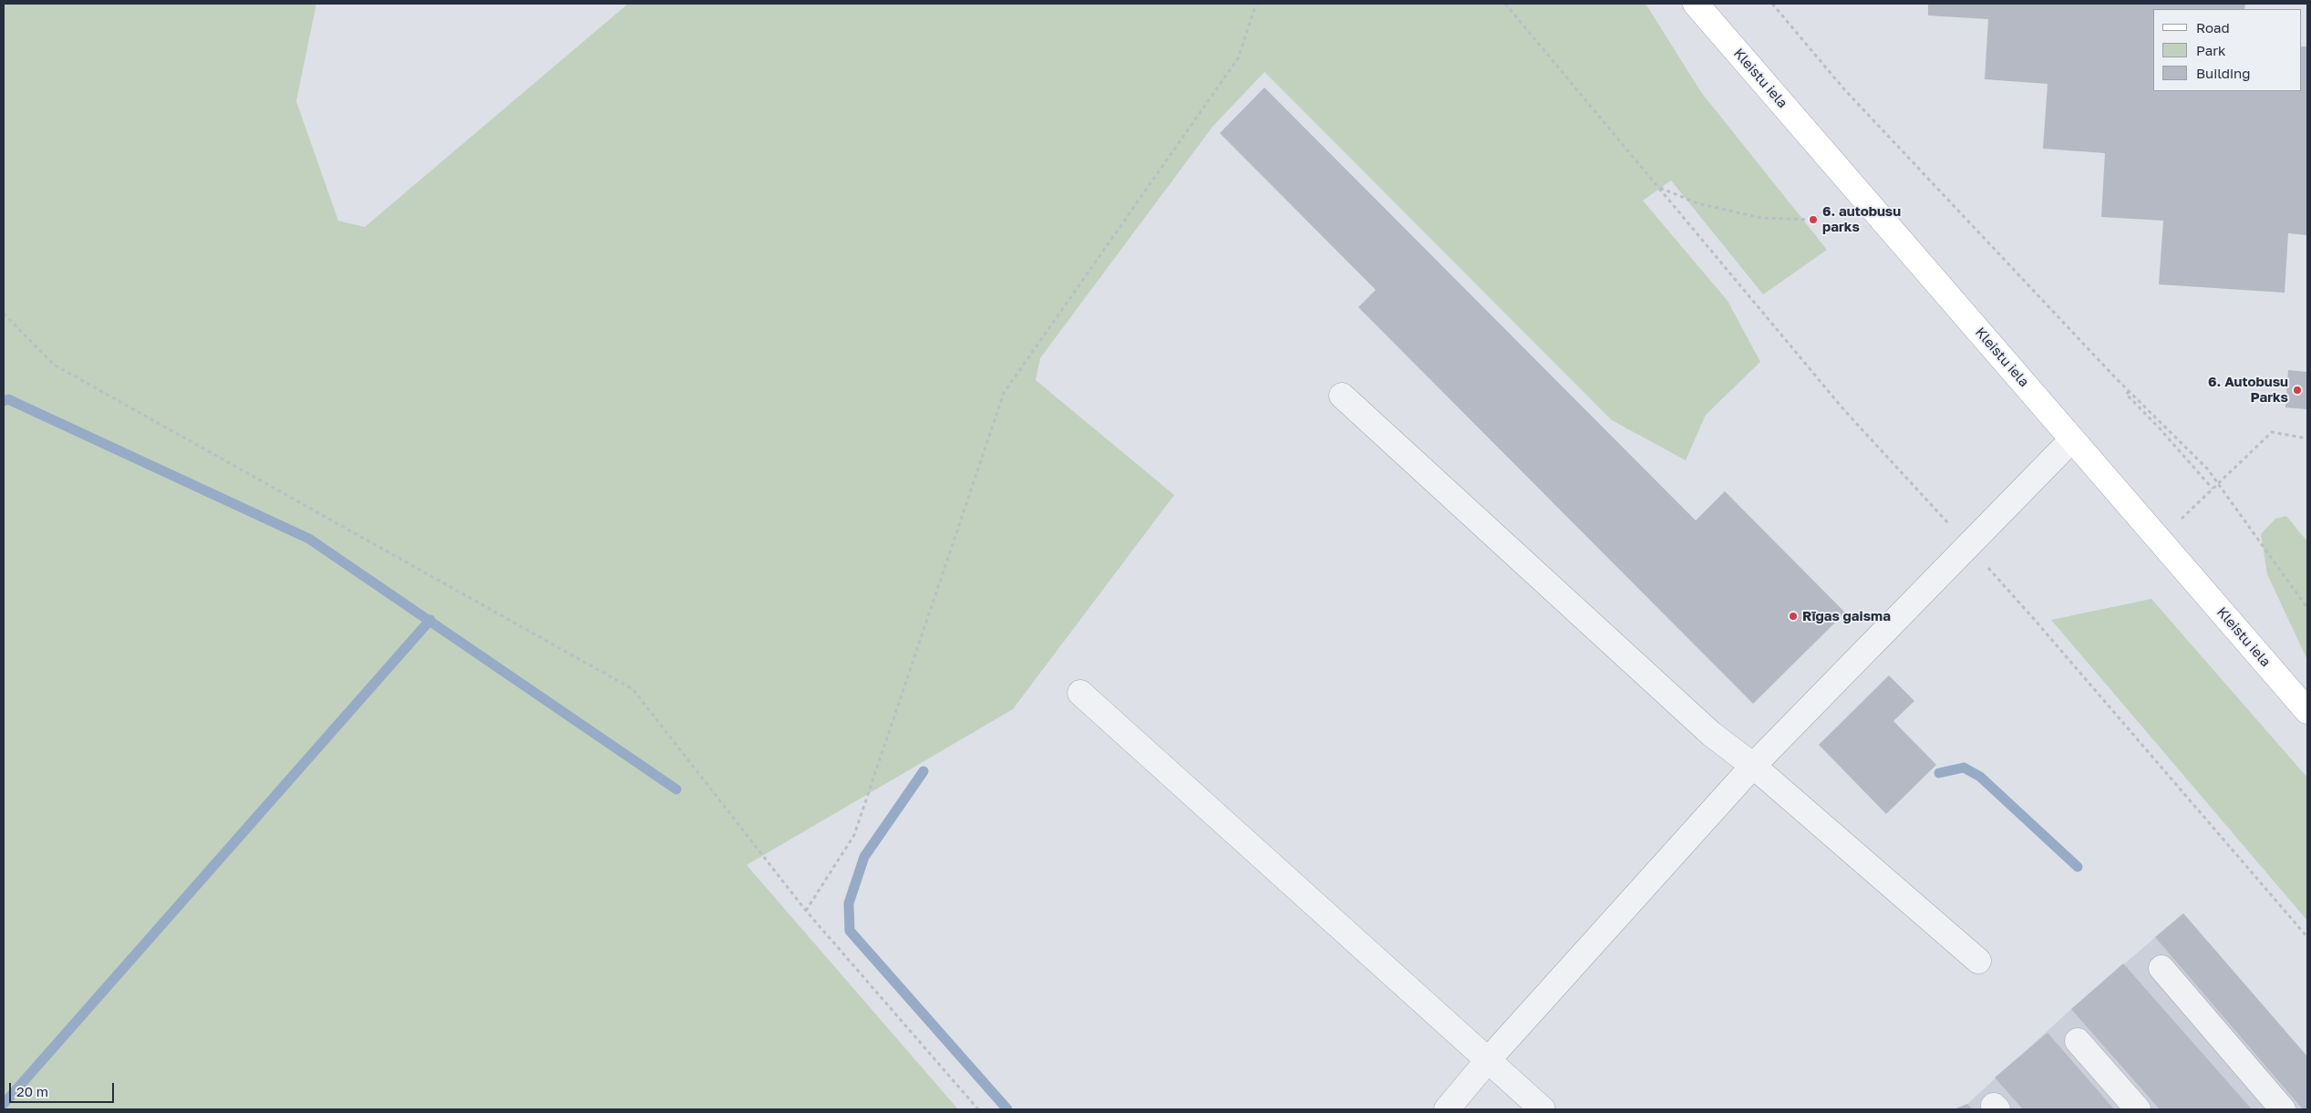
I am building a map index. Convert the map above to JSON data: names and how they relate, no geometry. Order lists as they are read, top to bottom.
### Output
{
  "streets": {
    "main road": ["Kleistu iela"]
  },
  "places": ["6. autobusu parks", "6. Autobusu Parks", "Rīgas gaisma"],
  "legend": ["Road", "Park", "Building"],
  "scale_bar": "20 m"
}
